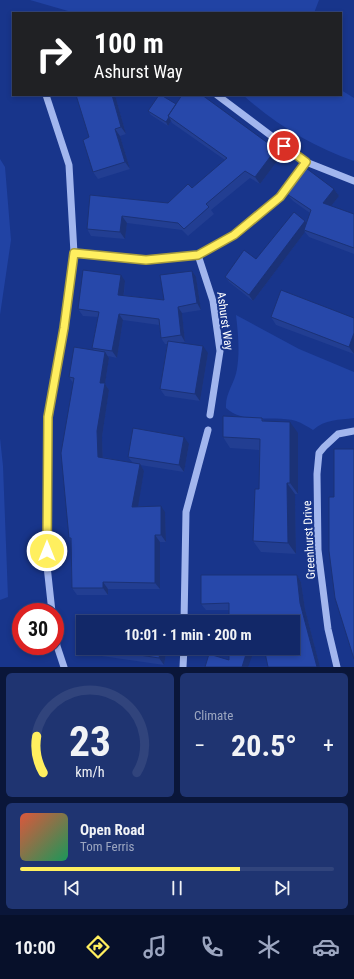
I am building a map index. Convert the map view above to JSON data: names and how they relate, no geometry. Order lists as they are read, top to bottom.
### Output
{
  "streets": {
    "street": ["Ashurst Way", "Greenhurst Drive"]
  },
  "page": {
    "turn": ["100 m", "Ashurst Way"],
    "limit": "30",
    "trip": "10:01 · 1 min · 200 m",
    "tile": "Climate",
    "heat": ["−", "20.5°", "+"],
    "song": ["Open Road", "Tom Ferris"],
    "tabs": "10:00",
    "gauge": ["23", "km/h"]
  }
}
